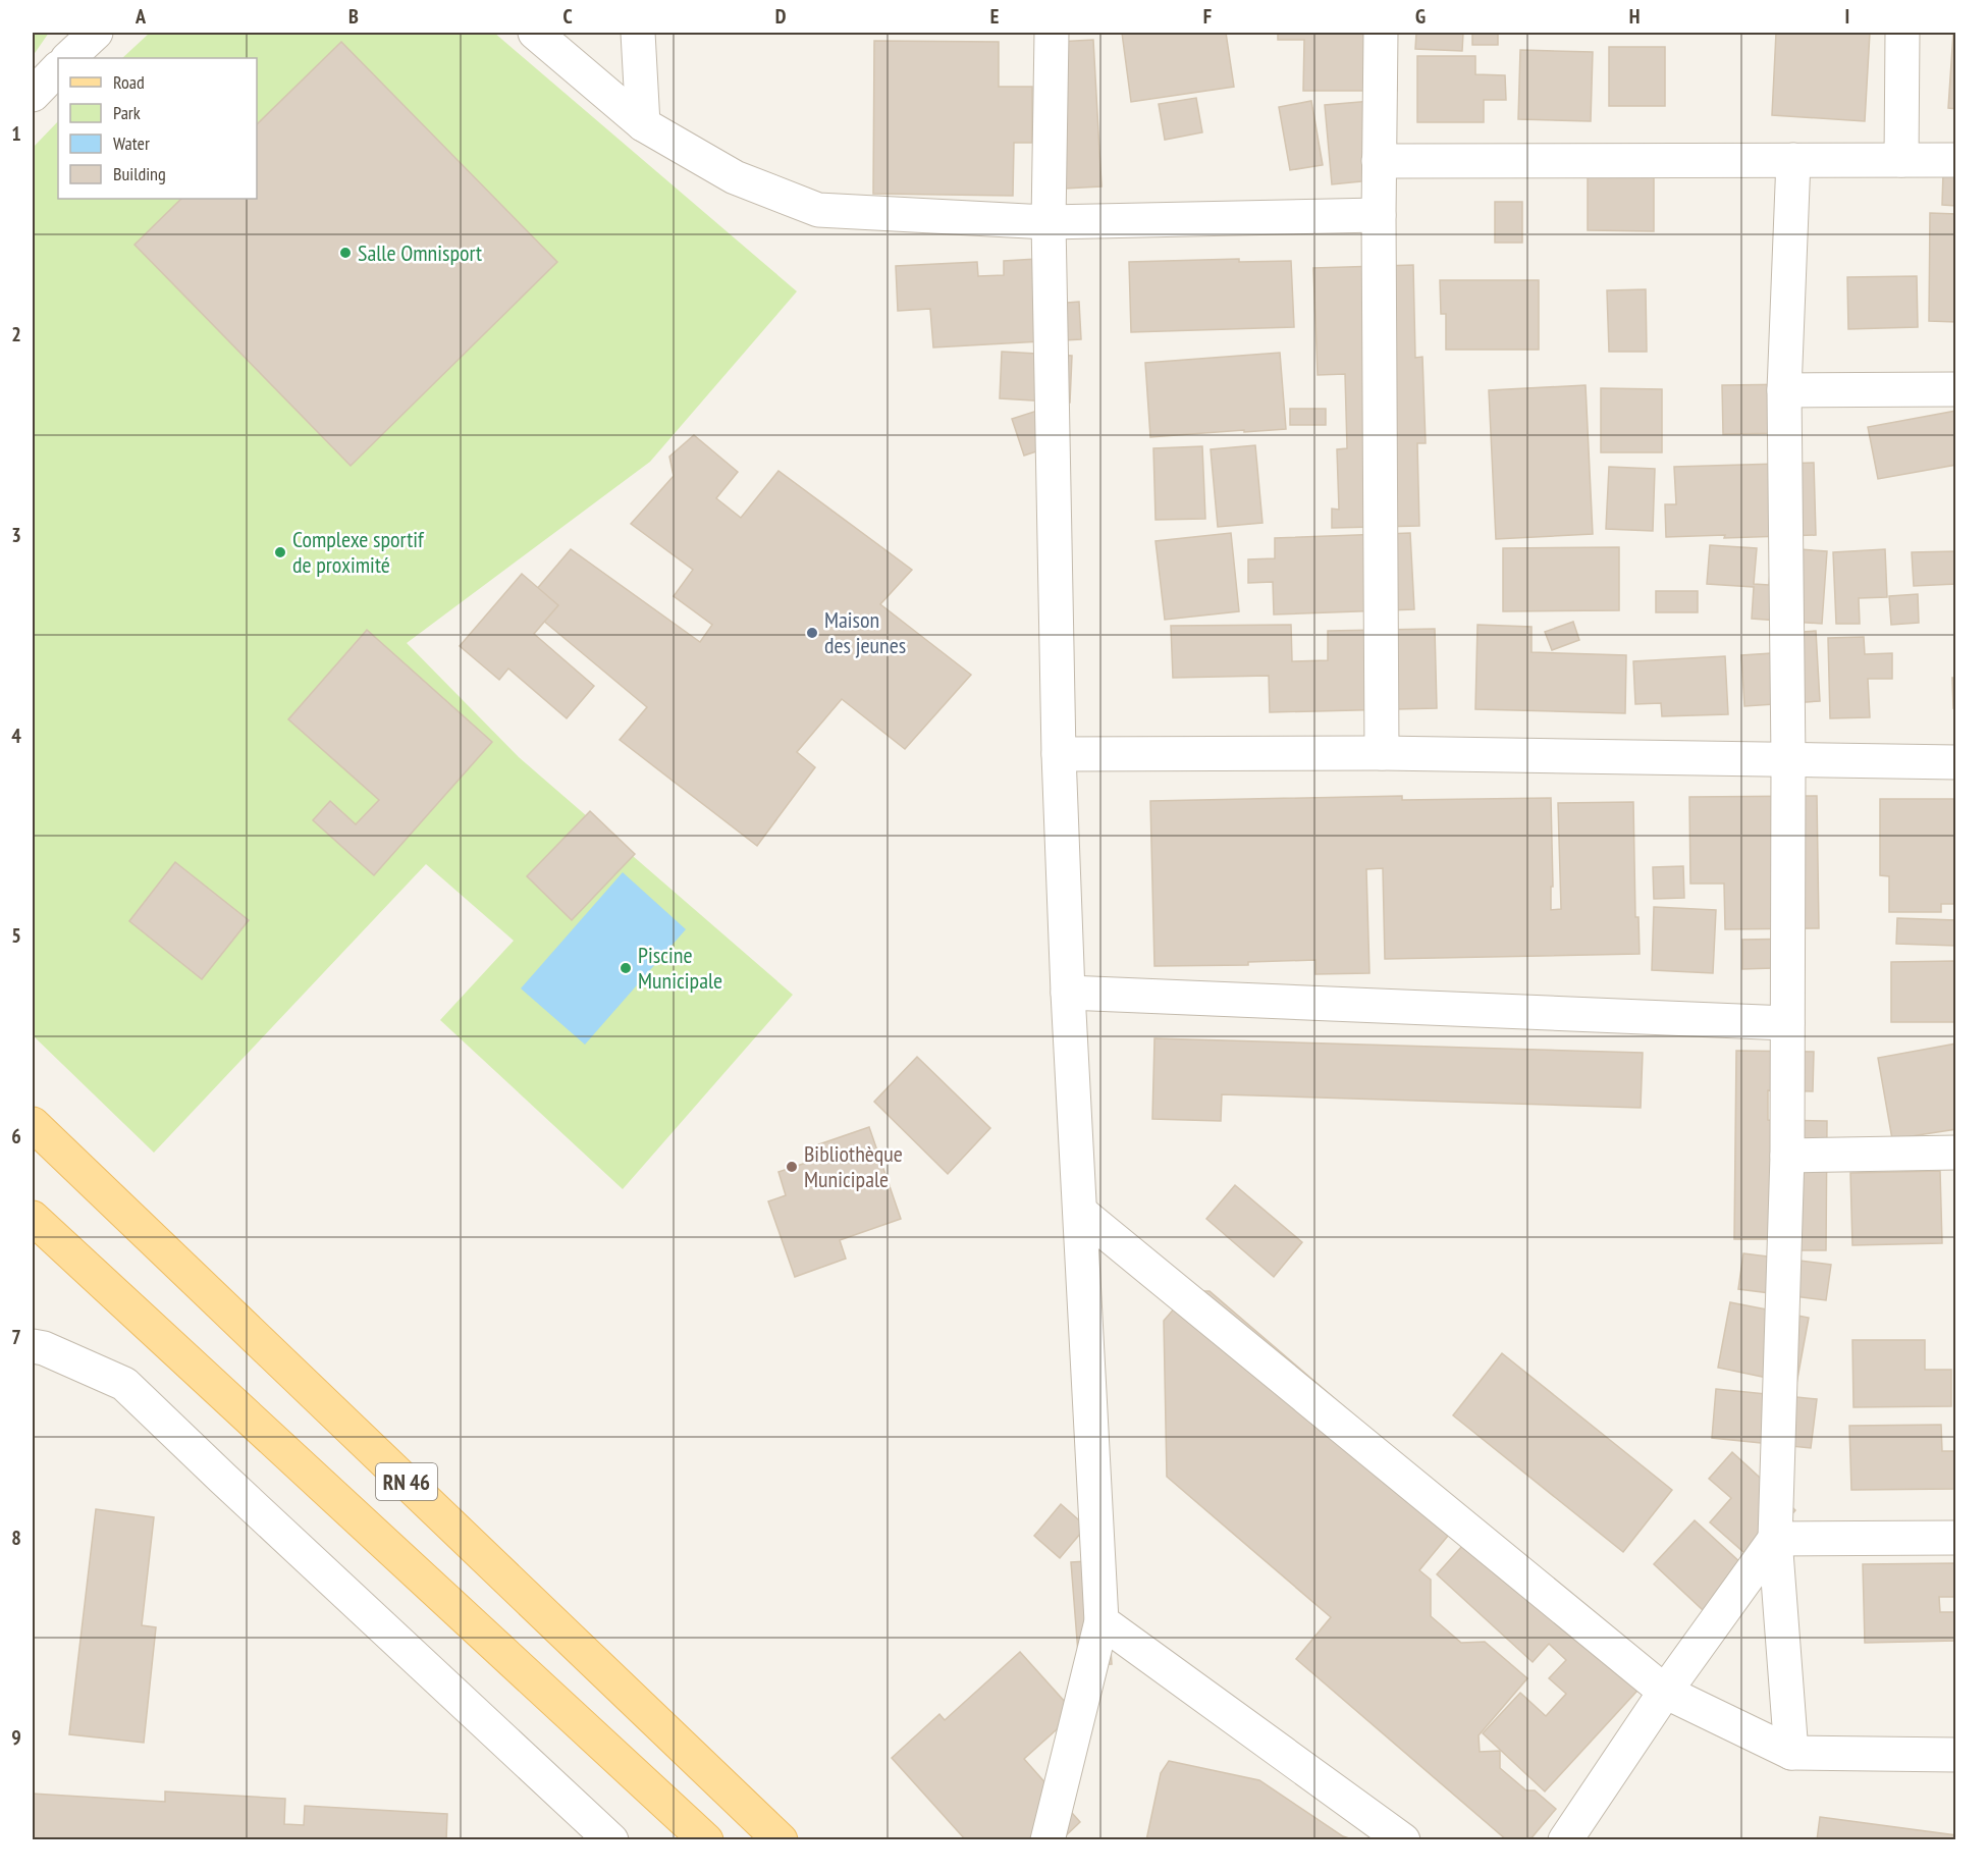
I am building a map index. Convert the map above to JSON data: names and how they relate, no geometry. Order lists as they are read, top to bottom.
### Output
{
  "streets": {
    "main road": ["RN 46"]
  },
  "places": [
    "Salle Omnisport",
    "Complexe sportif de proximité",
    "Maison des jeunes",
    "Piscine Municipale",
    "Bibliothèque Municipale"
  ],
  "legend": [
    "Road",
    "Park",
    "Water",
    "Building"
  ],
  "grid": {
    "columns": [
      "A",
      "B",
      "C",
      "D",
      "E",
      "F",
      "G",
      "H",
      "I"
    ],
    "rows": [
      "1",
      "2",
      "3",
      "4",
      "5",
      "6",
      "7",
      "8",
      "9"
    ]
  }
}
